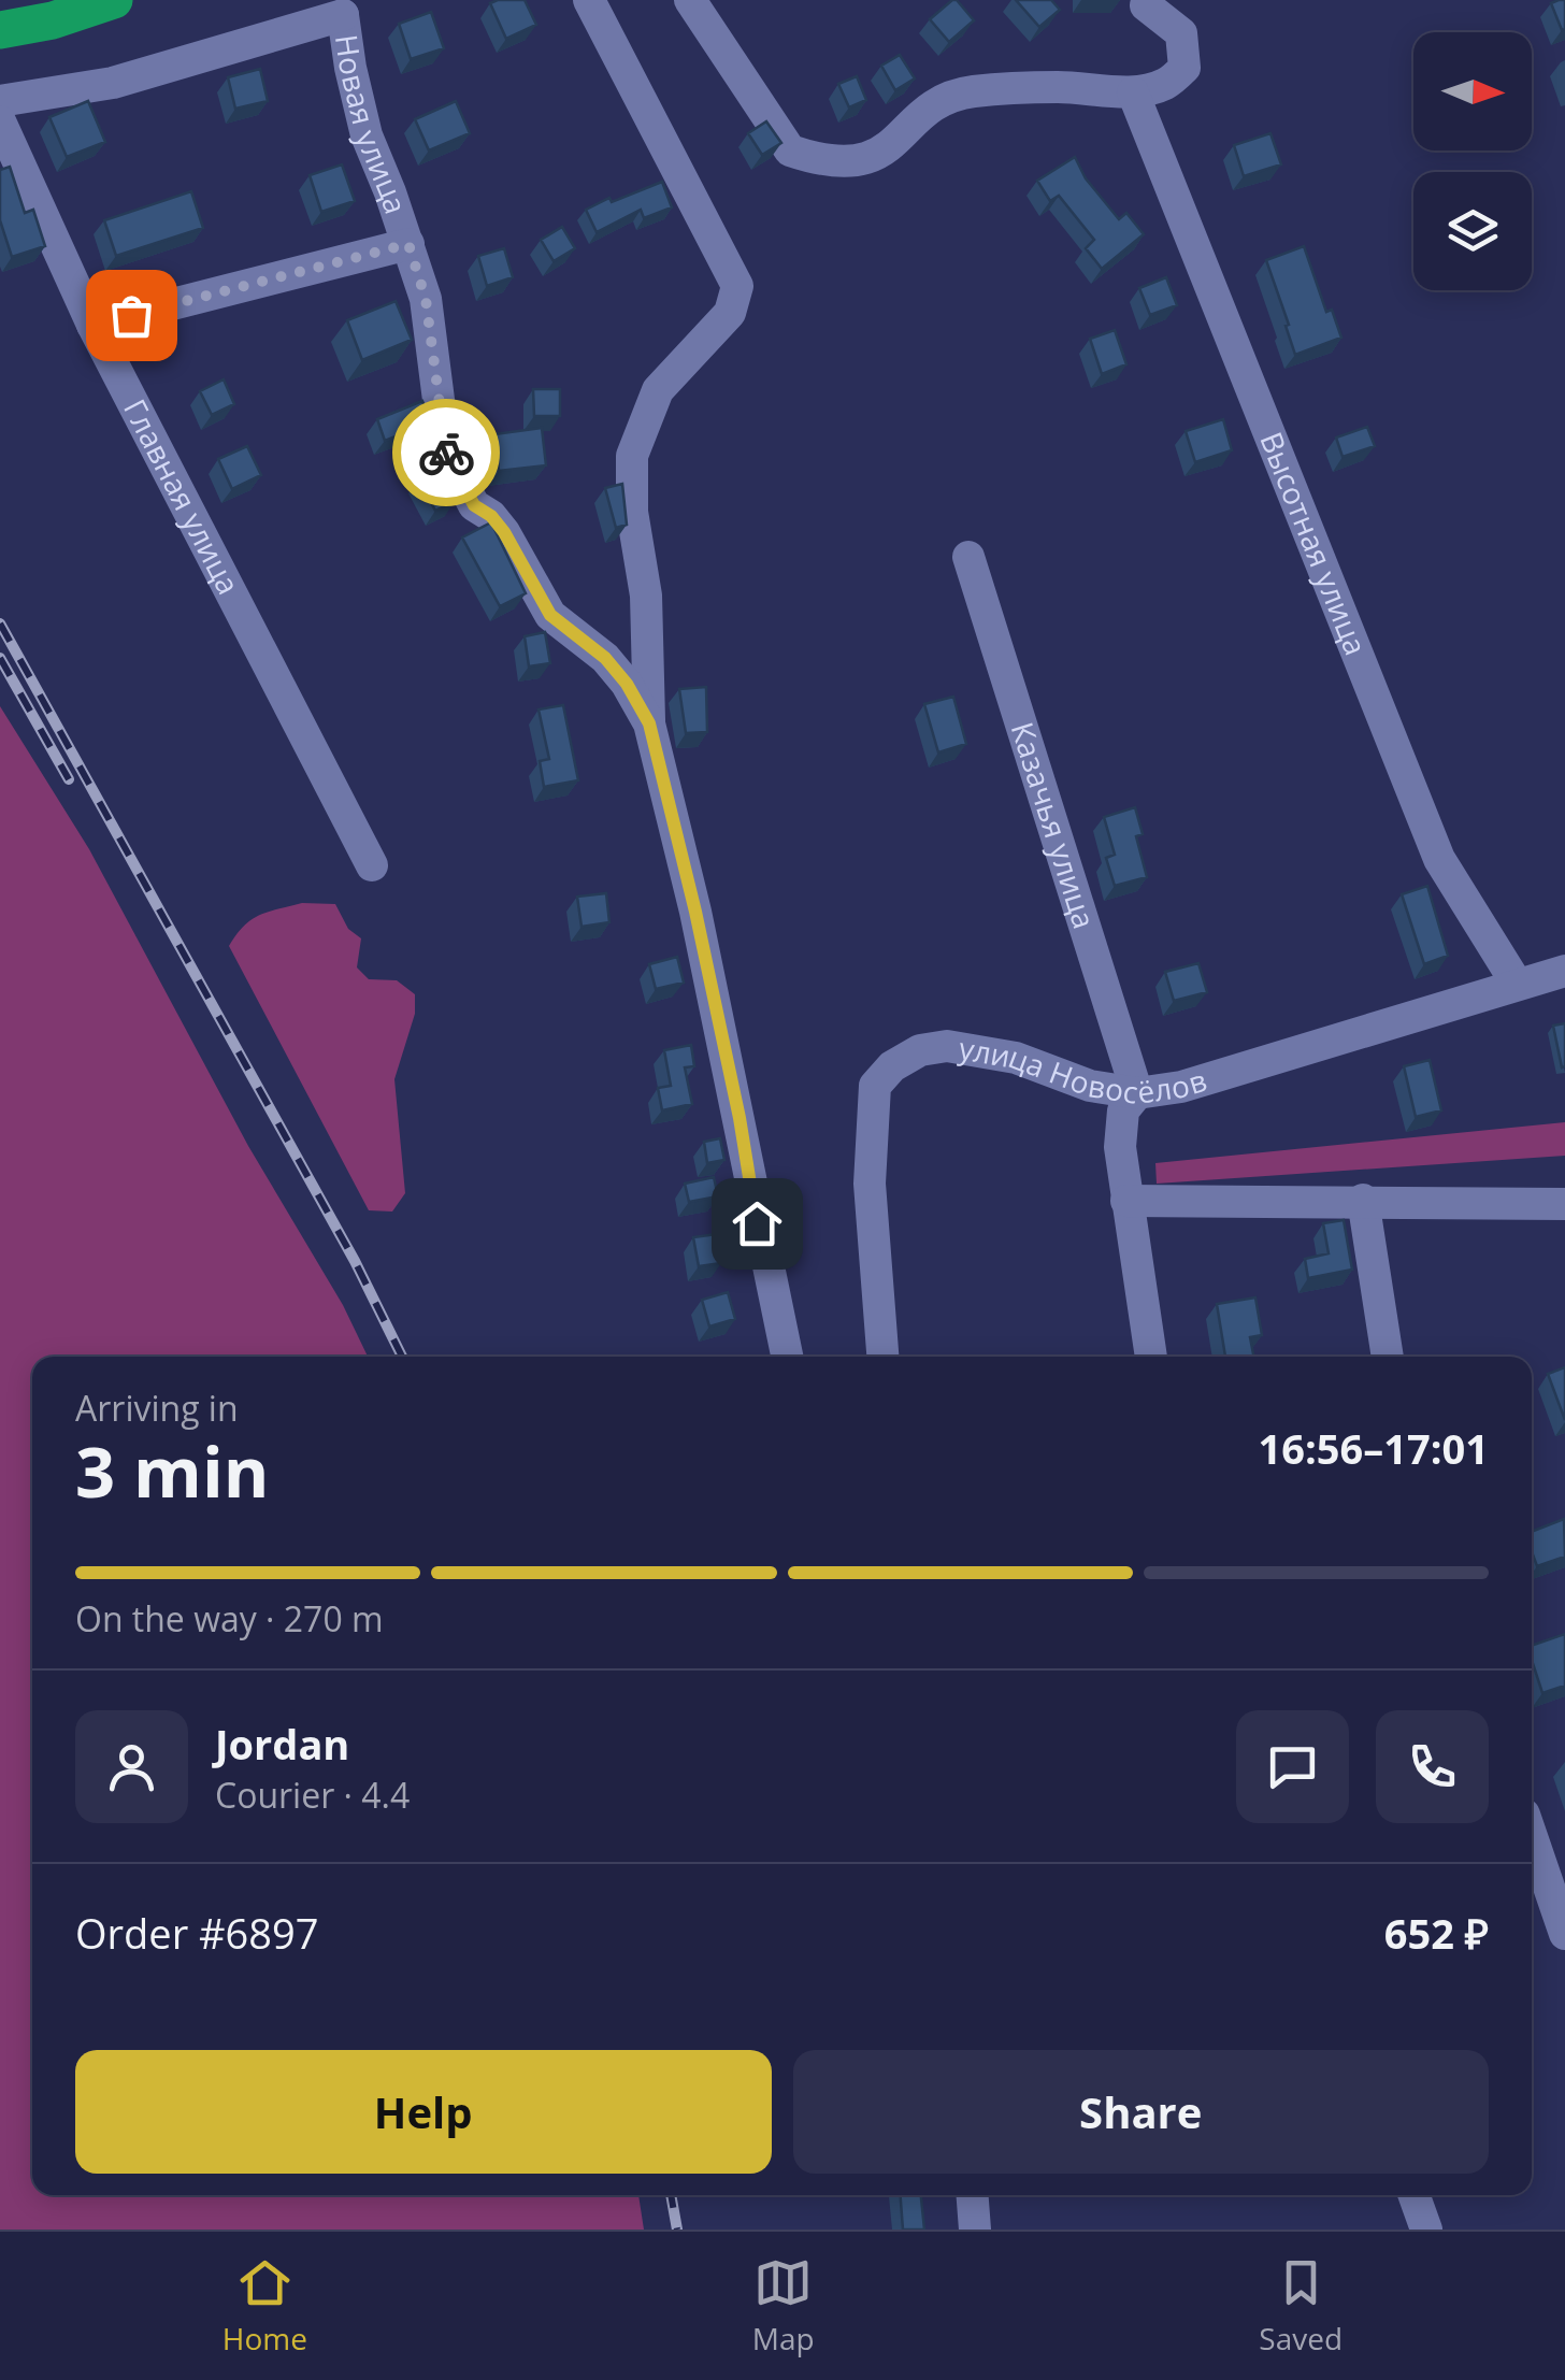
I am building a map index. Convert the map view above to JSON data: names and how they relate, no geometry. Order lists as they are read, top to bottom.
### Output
{
  "streets": {
    "street": [
      "Новая улица",
      "Главная улица",
      "Высотная улица",
      "Казачья улица",
      "улица Новосёлов"
    ]
  },
  "crossings": [
    ["Высотная улица", "улица Новосёлов"],
    ["Казачья улица", "улица Новосёлов"]
  ],
  "north": "right",
  "page": {
    "heading": ["3 min", "Arriving in", "16:56–17:01"],
    "panel": [
      "Jordan",
      "Courier · 4.4",
      "Order #6897",
      "652 ₽"
    ],
    "bar": "On the way · 270 m",
    "buttons": ["Help", "Share"],
    "tabs": ["Home", "Map", "Saved"]
  }
}
